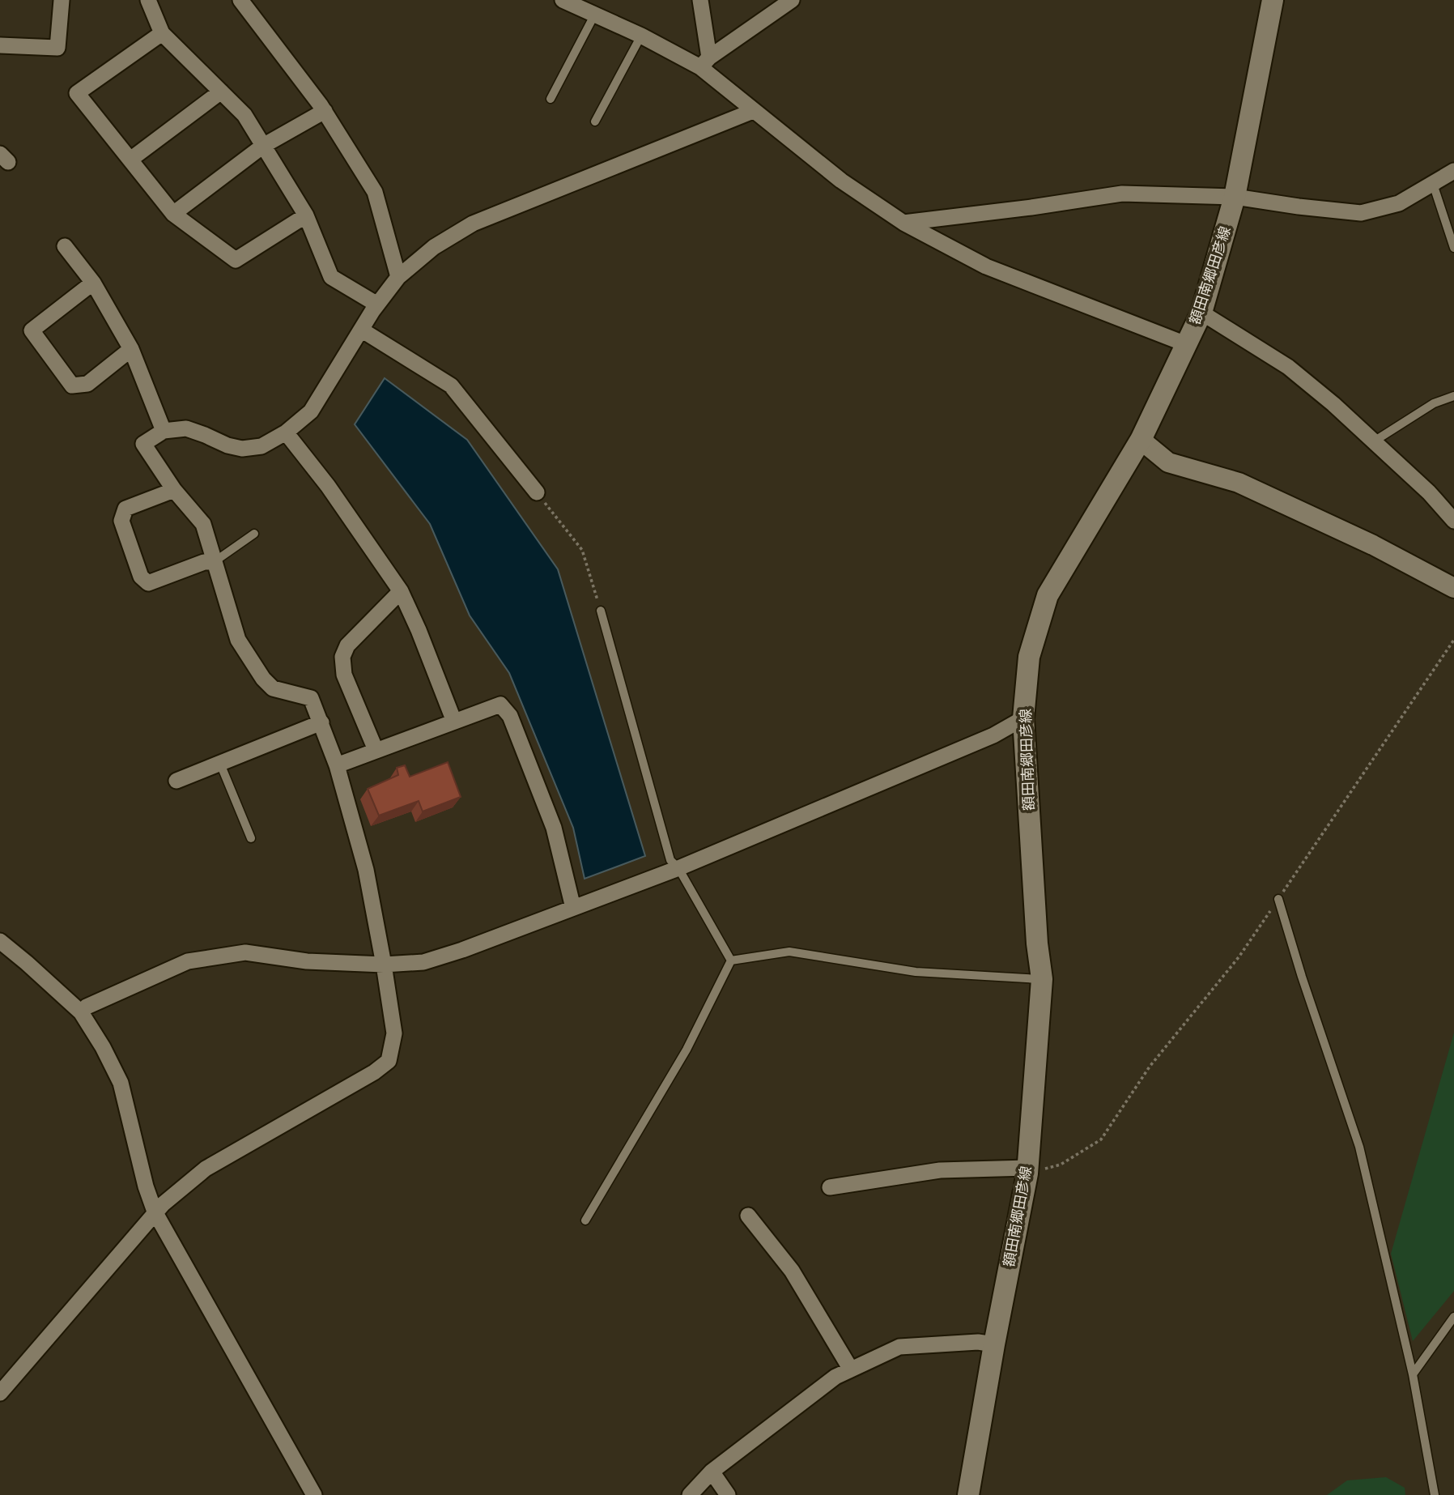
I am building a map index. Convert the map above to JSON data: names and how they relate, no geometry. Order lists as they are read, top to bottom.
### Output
{
  "streets": {
    "main road": ["額田南郷田彦線"]
  }
}
